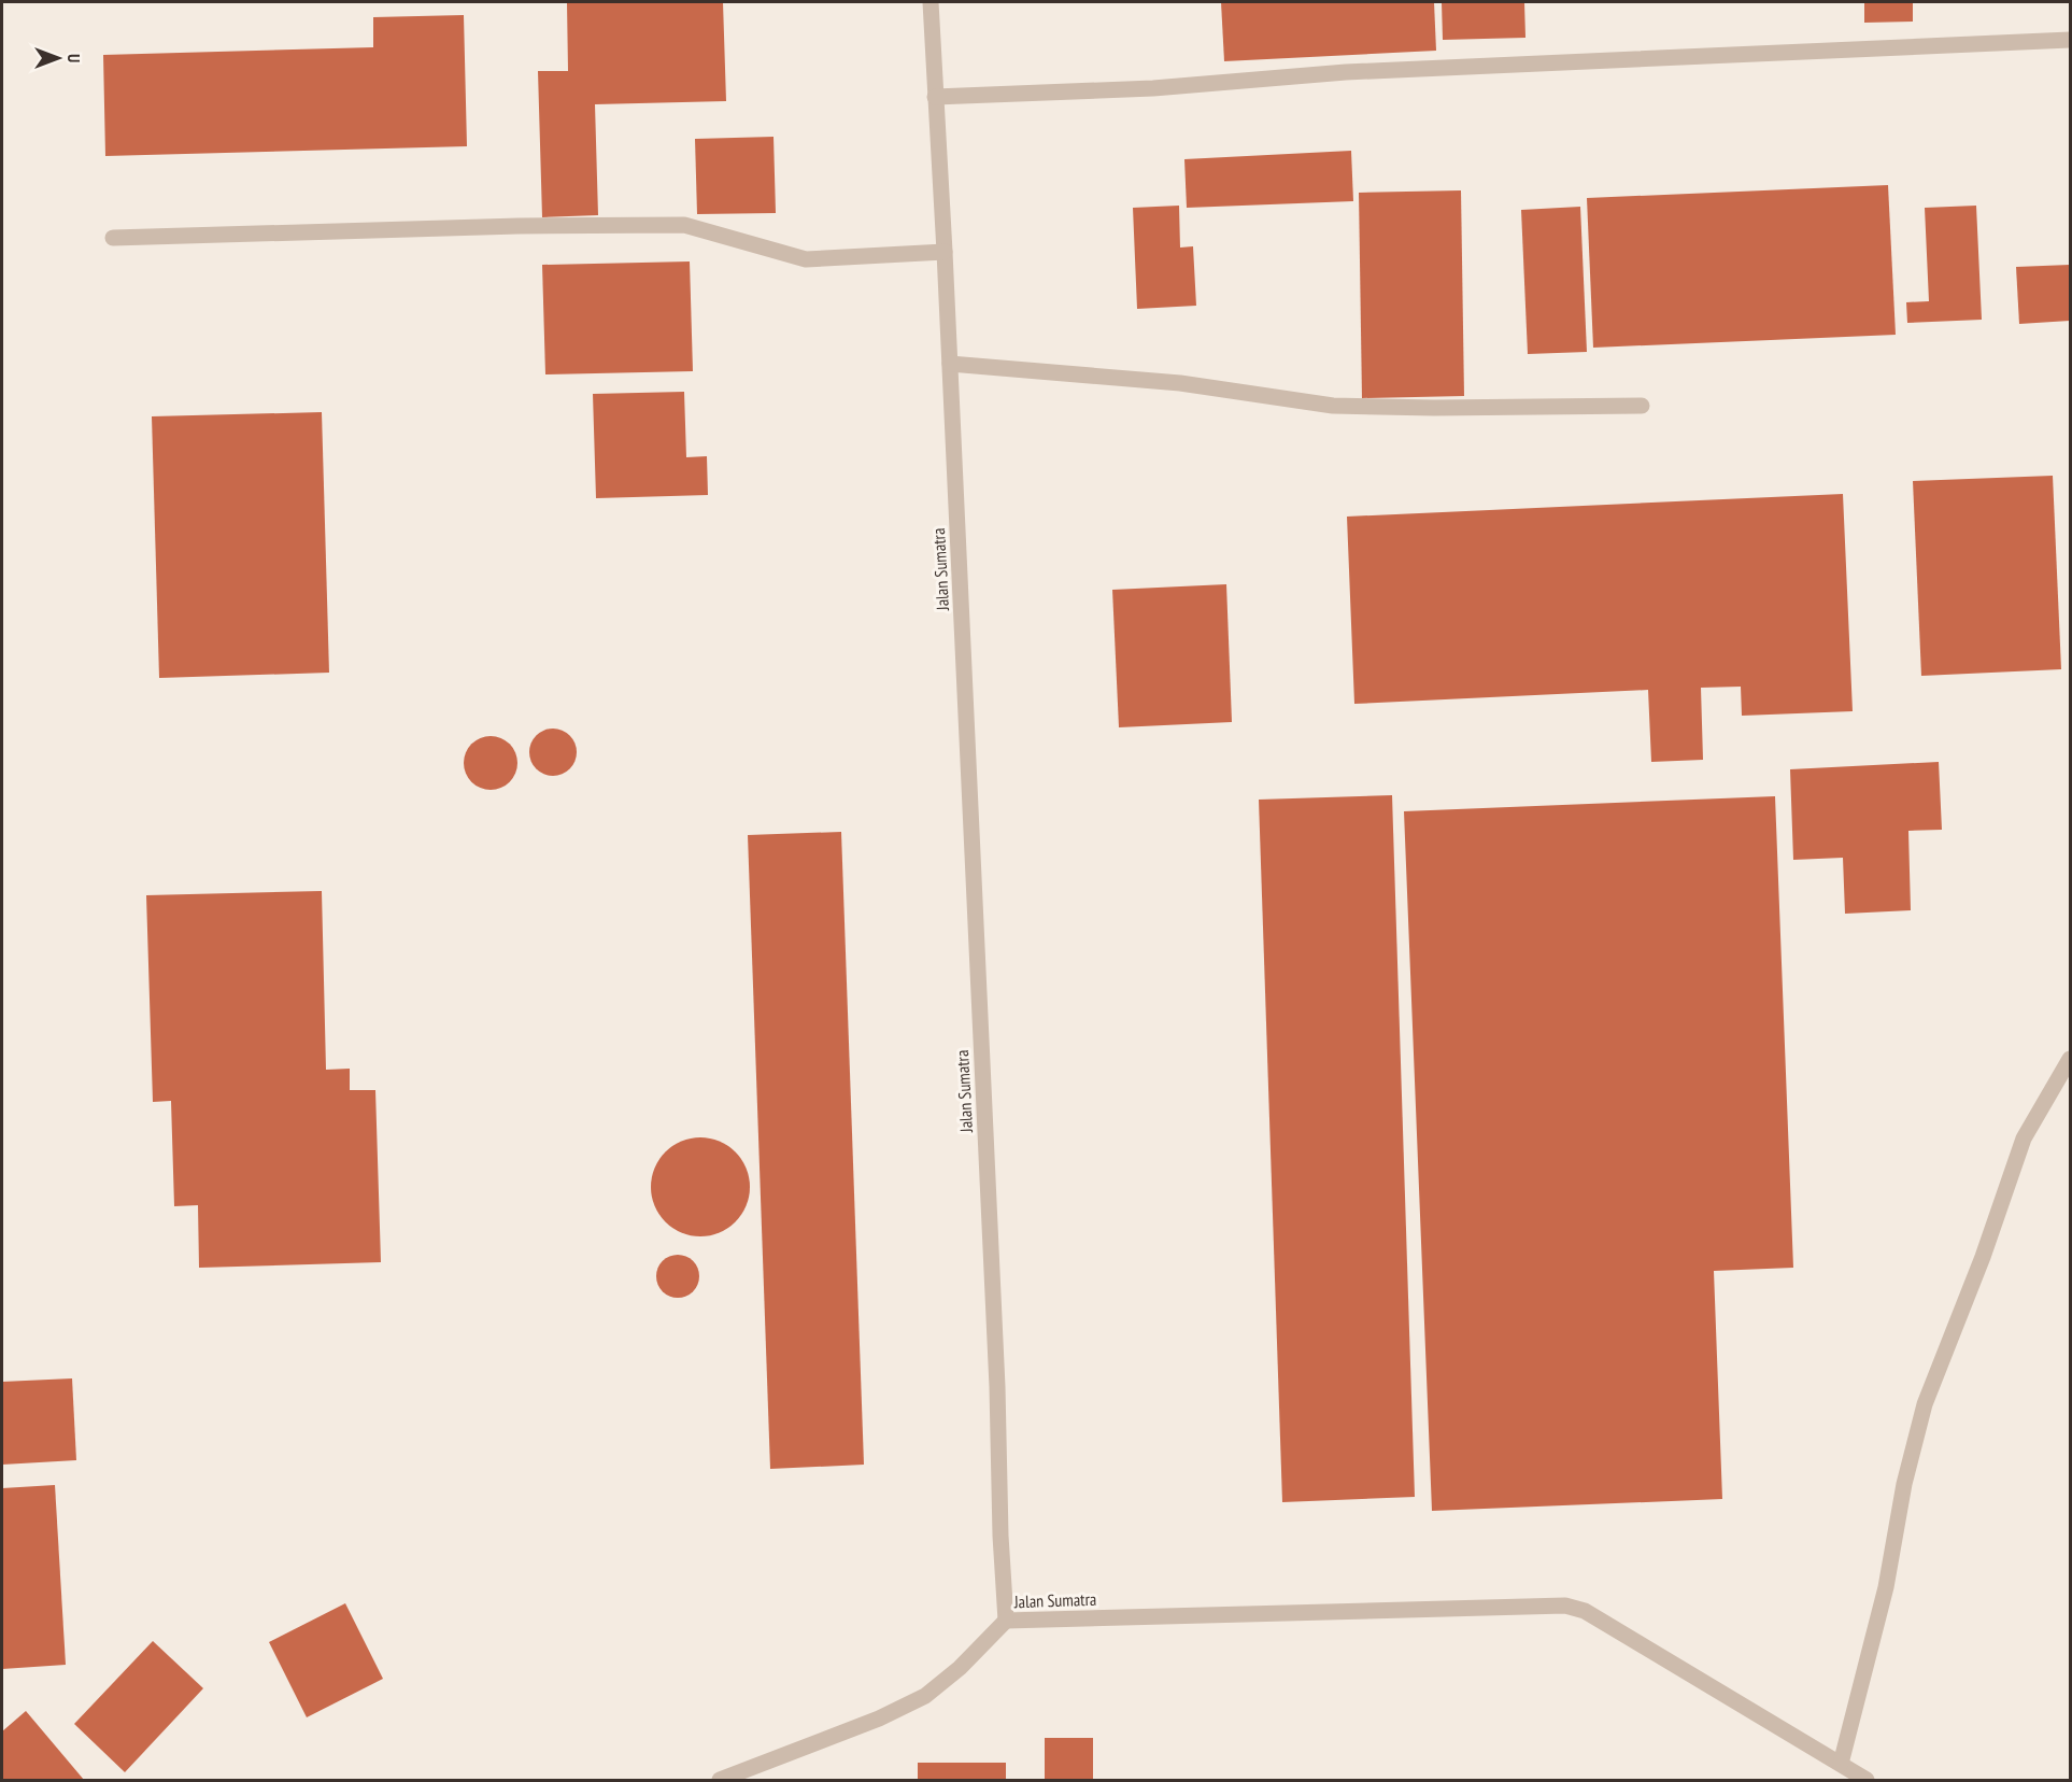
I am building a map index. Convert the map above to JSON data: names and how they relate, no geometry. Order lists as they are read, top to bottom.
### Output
{
  "streets": {
    "lane": ["Jalan Sumatra"]
  },
  "north": "right"
}
